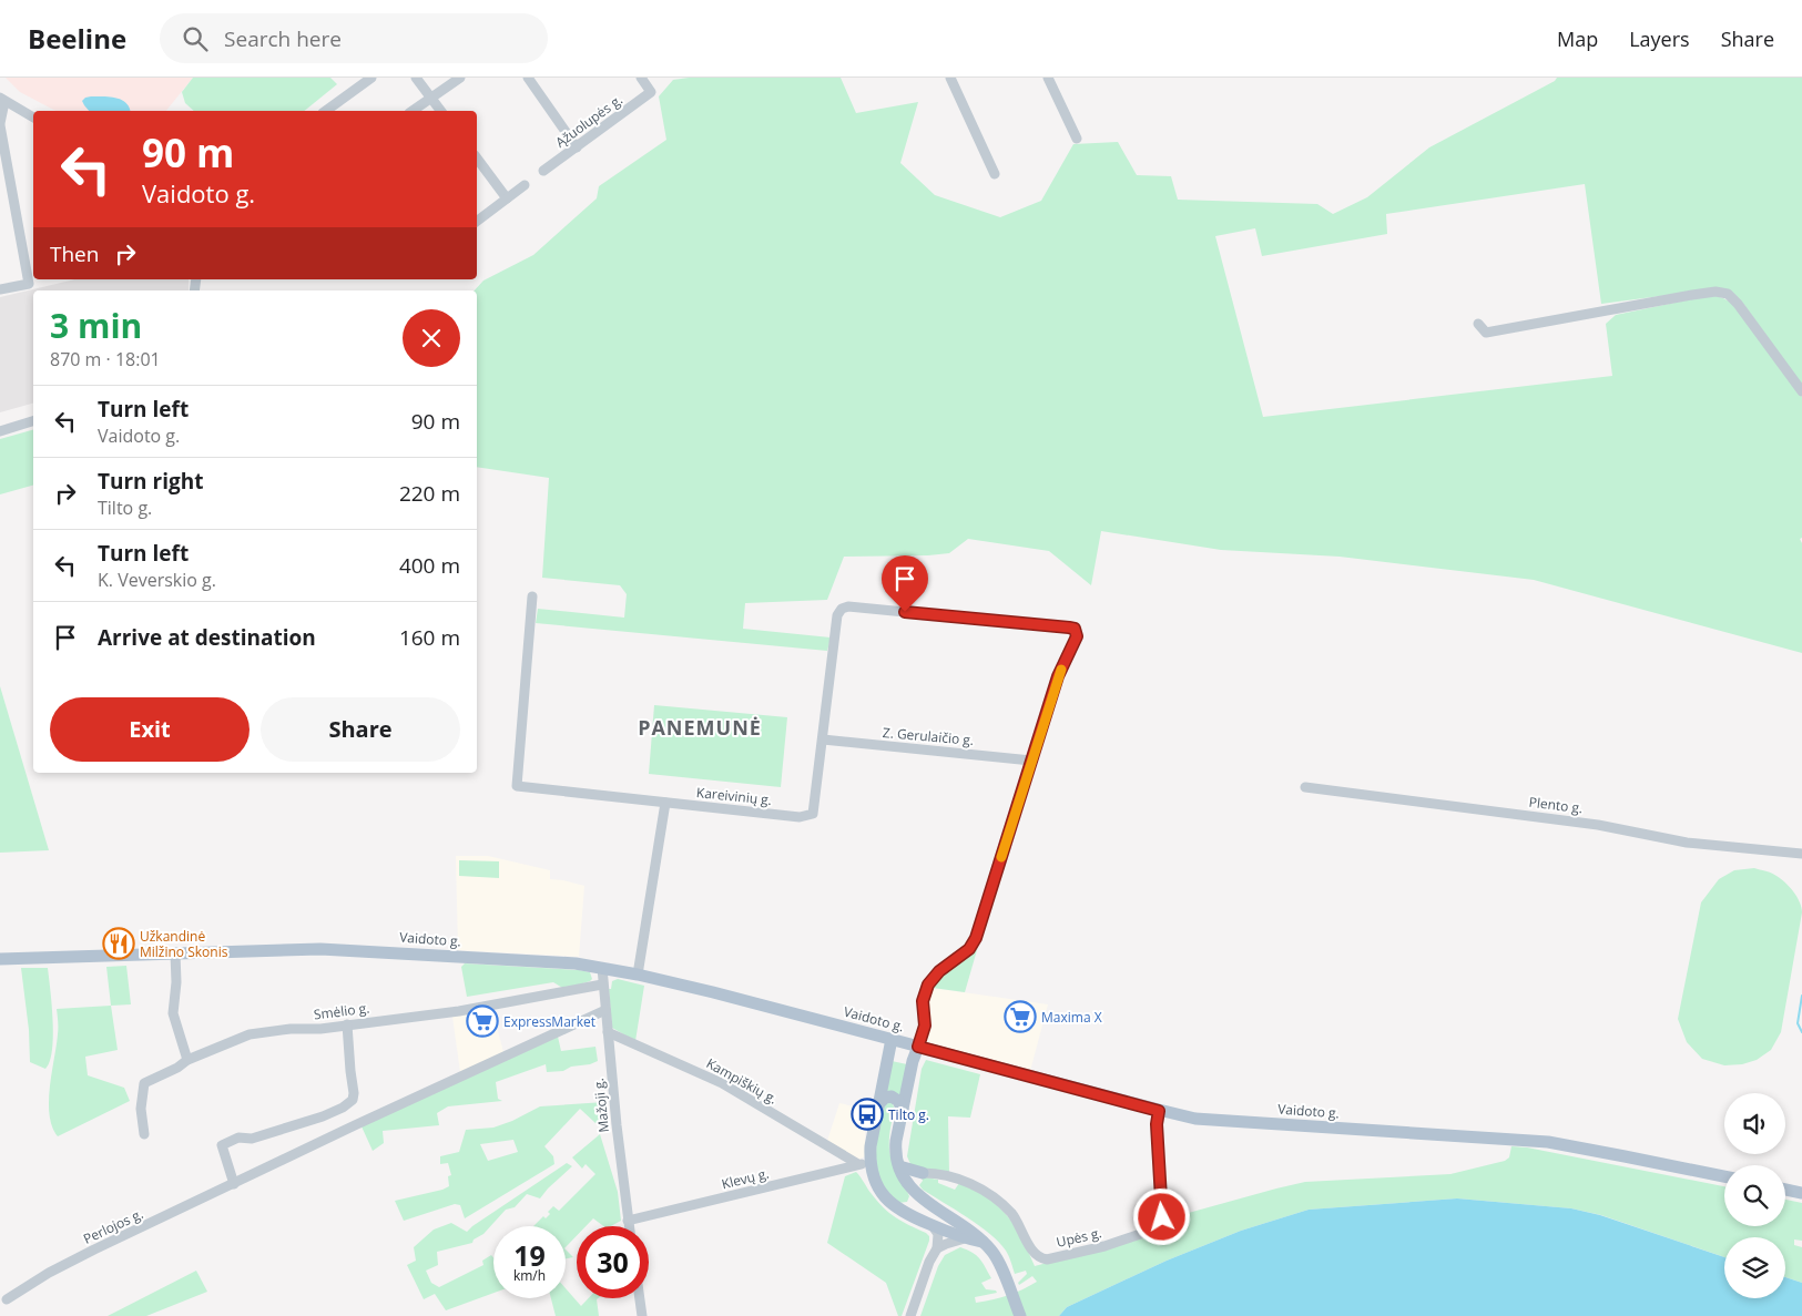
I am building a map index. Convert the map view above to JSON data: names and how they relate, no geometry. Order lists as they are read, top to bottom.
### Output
{
  "streets": {
    "main road": ["Vaidoto g."],
    "street": [
      "Ąžuolupės g.",
      "Z. Gerulaičio g.",
      "Kareivinių g.",
      "Plento g.",
      "Smėlio g.",
      "Kampiškių g.",
      "Mažoji g.",
      "Klevų g.",
      "Perlojos g.",
      "Upės g."
    ]
  },
  "crossings": [
    ["Z. Gerulaičio g.", "Kareivinių g."],
    ["Vaidoto g.", "Mažoji g."],
    ["Vaidoto g.", "Upės g."],
    ["Smėlio g.", "Mažoji g."],
    ["Kampiškių g.", "Mažoji g."],
    ["Kampiškių g.", "Klevų g."],
    ["Mažoji g.", "Klevų g."],
    ["Mažoji g.", "Perlojos g."]
  ],
  "districts": ["PANEMUNĖ"],
  "places": {
    "restaurant": ["Užkandinė Milžino Skonis"],
    "supermarket": ["Maxima X", "ExpressMarket"],
    "bus stop": ["Tilto g."]
  },
  "page": {
    "header": "Beeline",
    "search": "Search here",
    "nav": ["Map", "Layers", "Share"],
    "turn": ["90 m", "Vaidoto g."],
    "then": "Then",
    "heading": ["3 min", "870 m · 18:01"],
    "list": [
      {
        "name": "Turn left",
        "note": "Vaidoto g.",
        "value": "90 m"
      },
      {
        "name": "Turn right",
        "note": "Tilto g.",
        "value": "220 m"
      },
      {
        "name": "Turn left",
        "note": "K. Veverskio g.",
        "value": "400 m"
      },
      {
        "name": "Arrive at destination",
        "value": "160 m"
      }
    ],
    "buttons": ["Exit", "Share"],
    "speed": "19 km/h",
    "limit": "30"
  }
}
